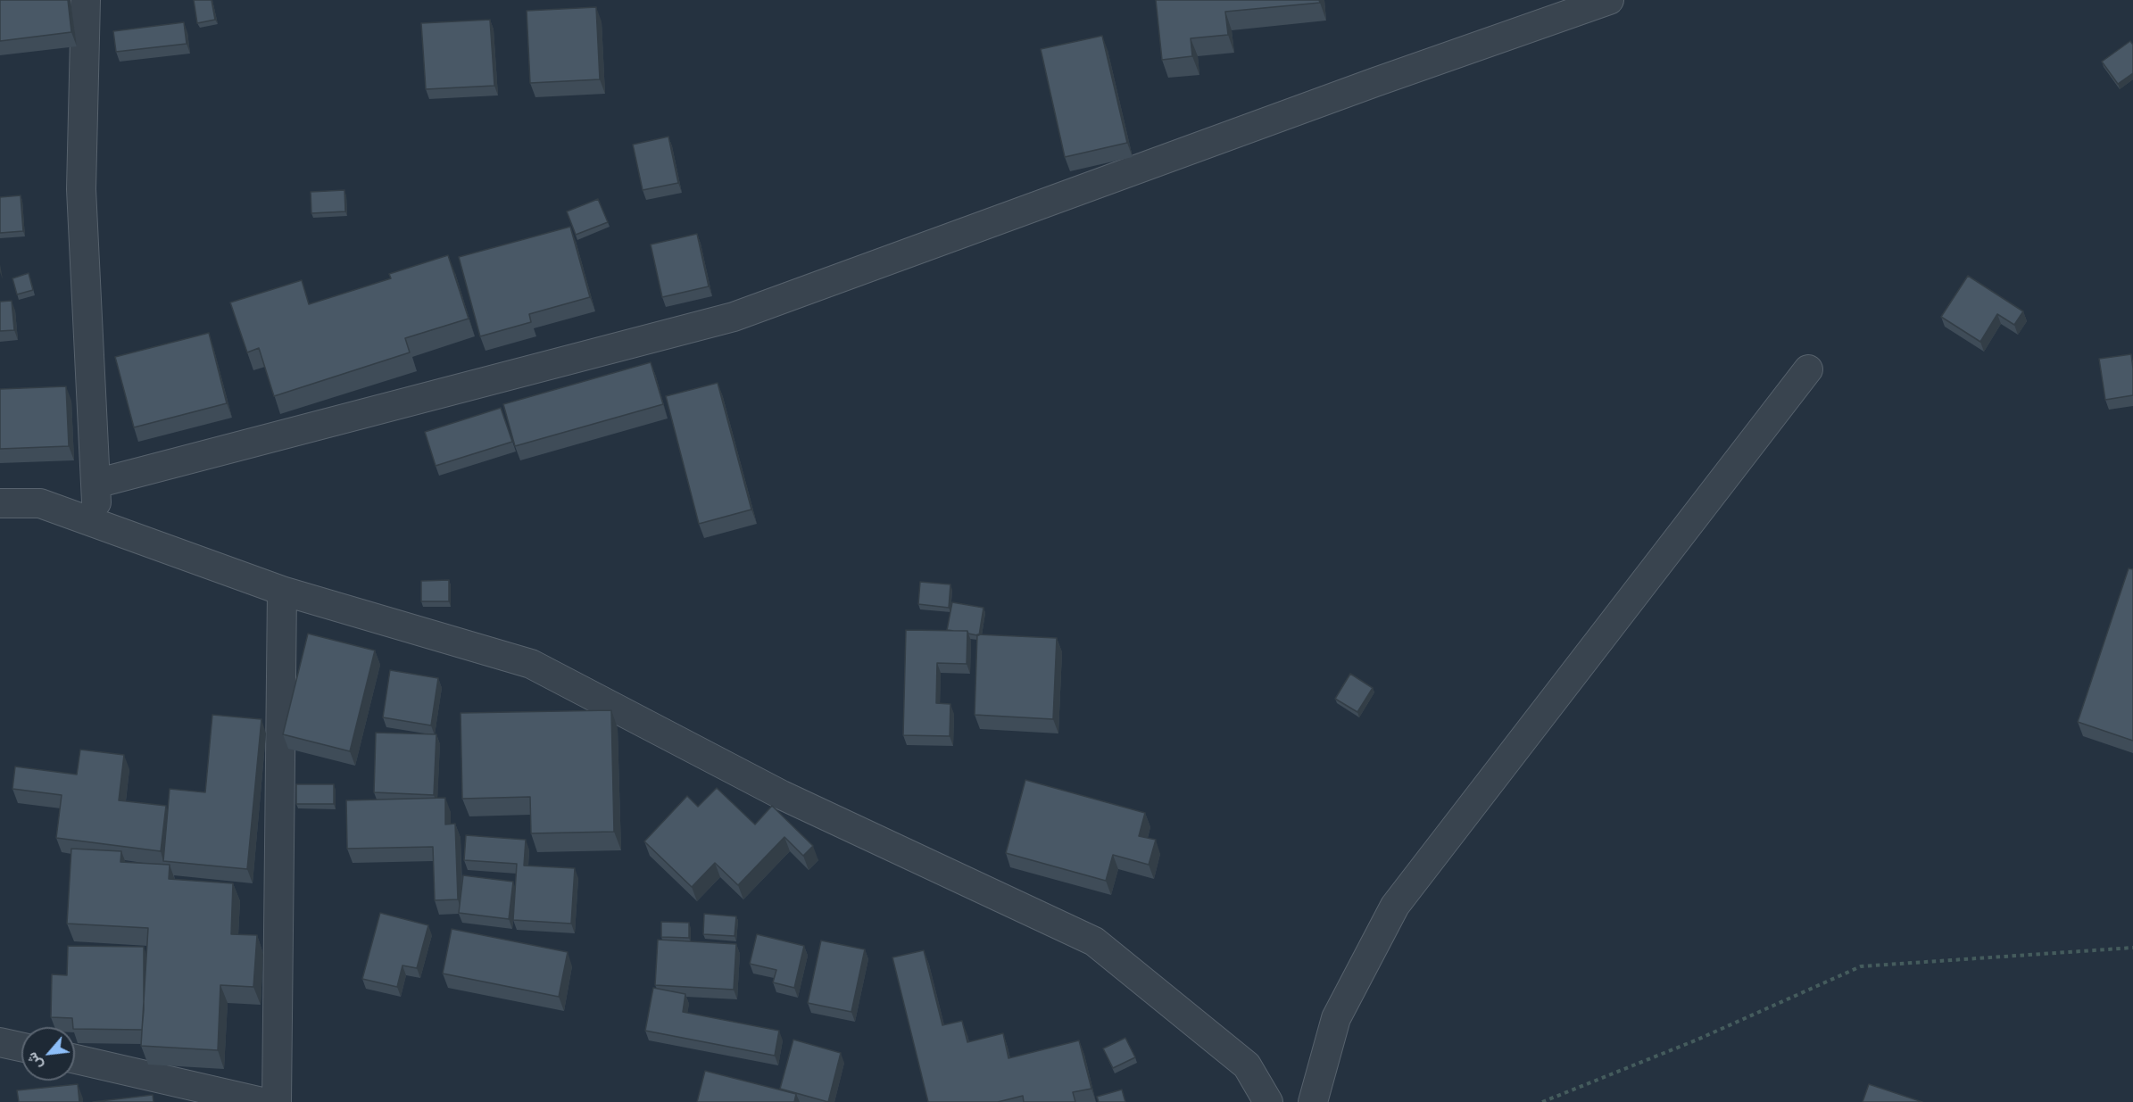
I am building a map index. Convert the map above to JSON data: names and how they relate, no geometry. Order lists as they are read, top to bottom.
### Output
{
  "north": "bottom left"
}
